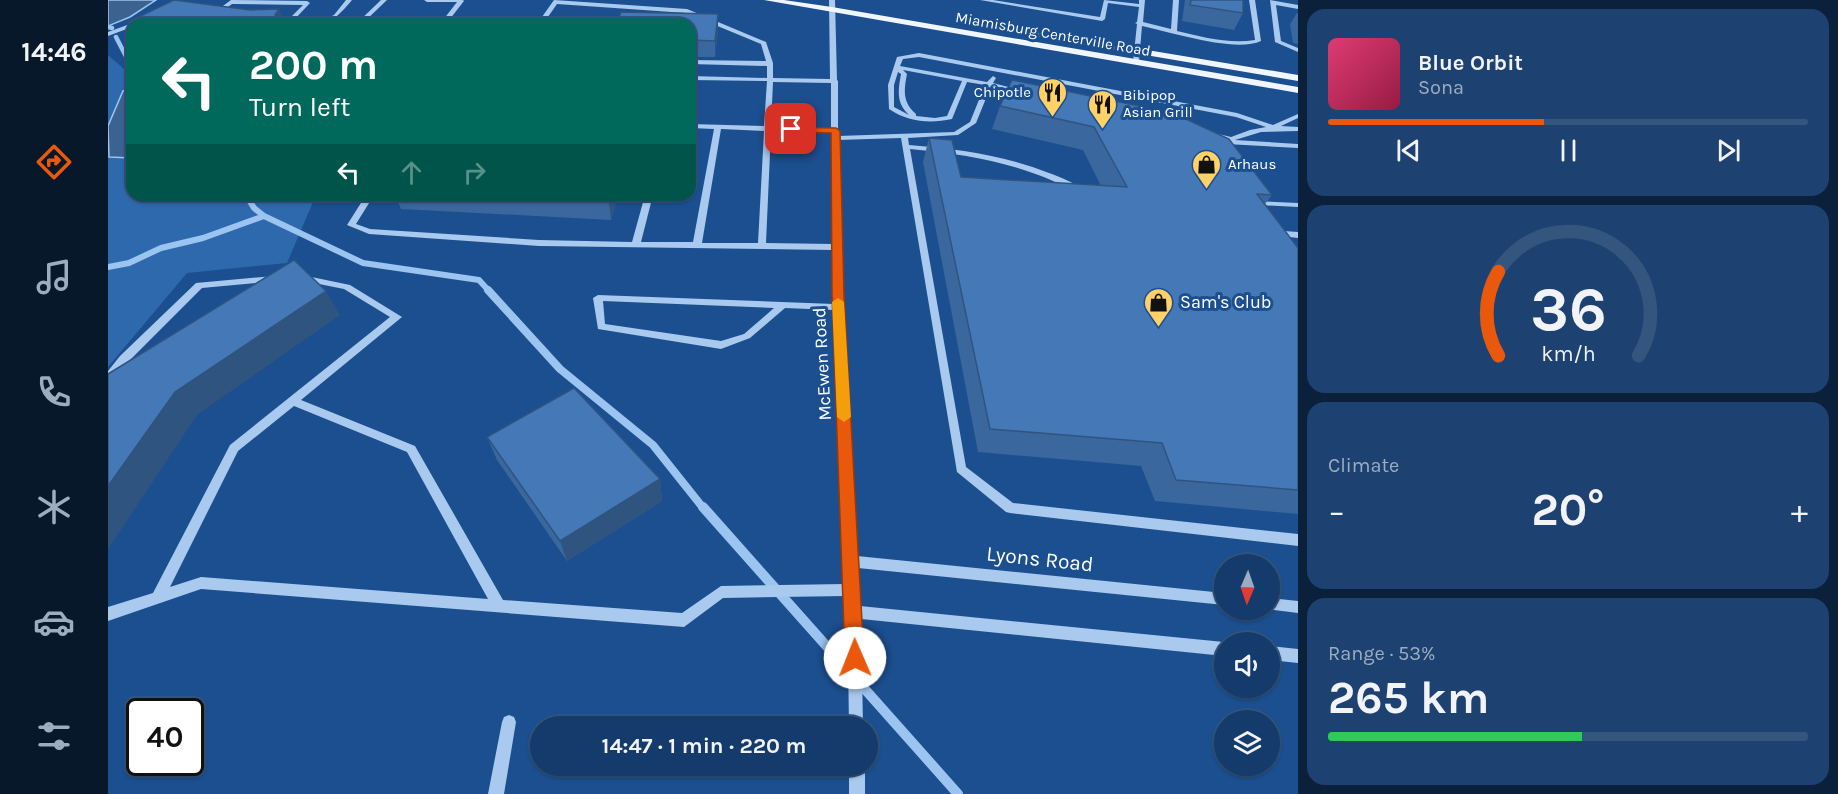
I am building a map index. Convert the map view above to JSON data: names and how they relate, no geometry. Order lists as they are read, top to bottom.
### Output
{
  "streets": {
    "main road": ["Miamisburg Centerville Road"],
    "street": ["McEwen Road", "Lyons Road"]
  },
  "crossings": [
    ["Miamisburg Centerville Road", "McEwen Road"],
    ["McEwen Road", "Lyons Road"]
  ],
  "places": {
    "restaurant": ["Chipotle", "Bibipop Asian Grill"],
    "shop": ["Arhaus", "Sam's Club"]
  },
  "north": "bottom",
  "page": {
    "tabs": "14:46",
    "turn": ["200 m", "Turn left"],
    "song": ["Blue Orbit", "Sona"],
    "tile": [
      "Climate",
      ["Range · 53%", "265 km"]
    ],
    "heat": ["−", "20°", "+"],
    "limit": "40",
    "trip": "14:47 · 1 min · 220 m",
    "gauge": ["36", "km/h"]
  }
}
